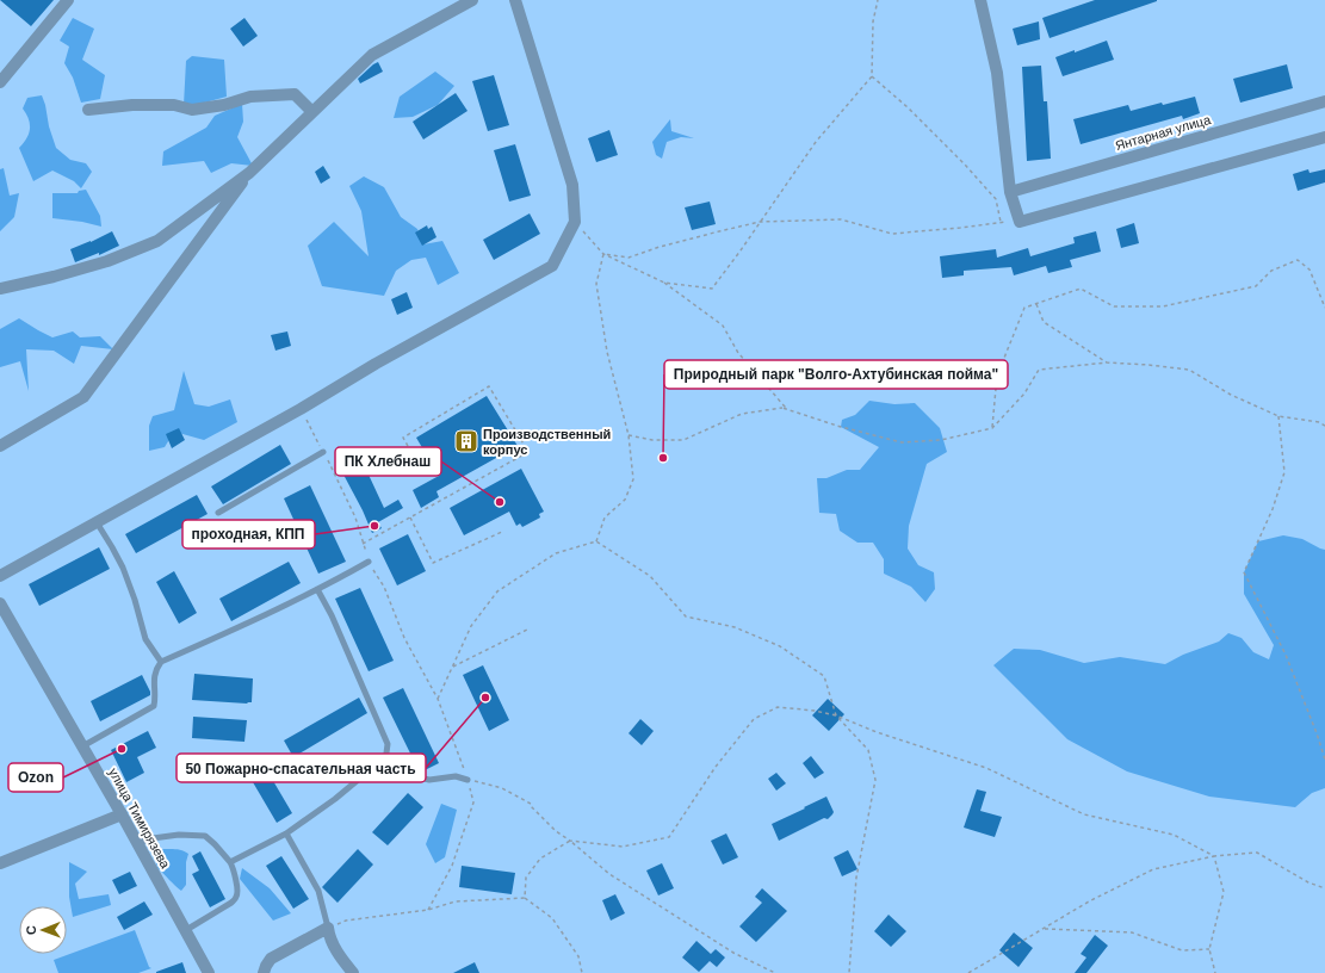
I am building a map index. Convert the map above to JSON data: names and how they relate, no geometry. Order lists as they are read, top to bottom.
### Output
{
  "streets": {
    "street": ["Янтарная улица", "улица Тимирязева"]
  },
  "places": {
    "building": ["Производственный корпус"],
    "other": [
      "Природный парк \"Волго-Ахтубинская пойма\"",
      "ПК Хлебнаш",
      "проходная, КПП",
      "50 Пожарно-спасательная часть",
      "Ozon"
    ]
  },
  "north": "left"
}
